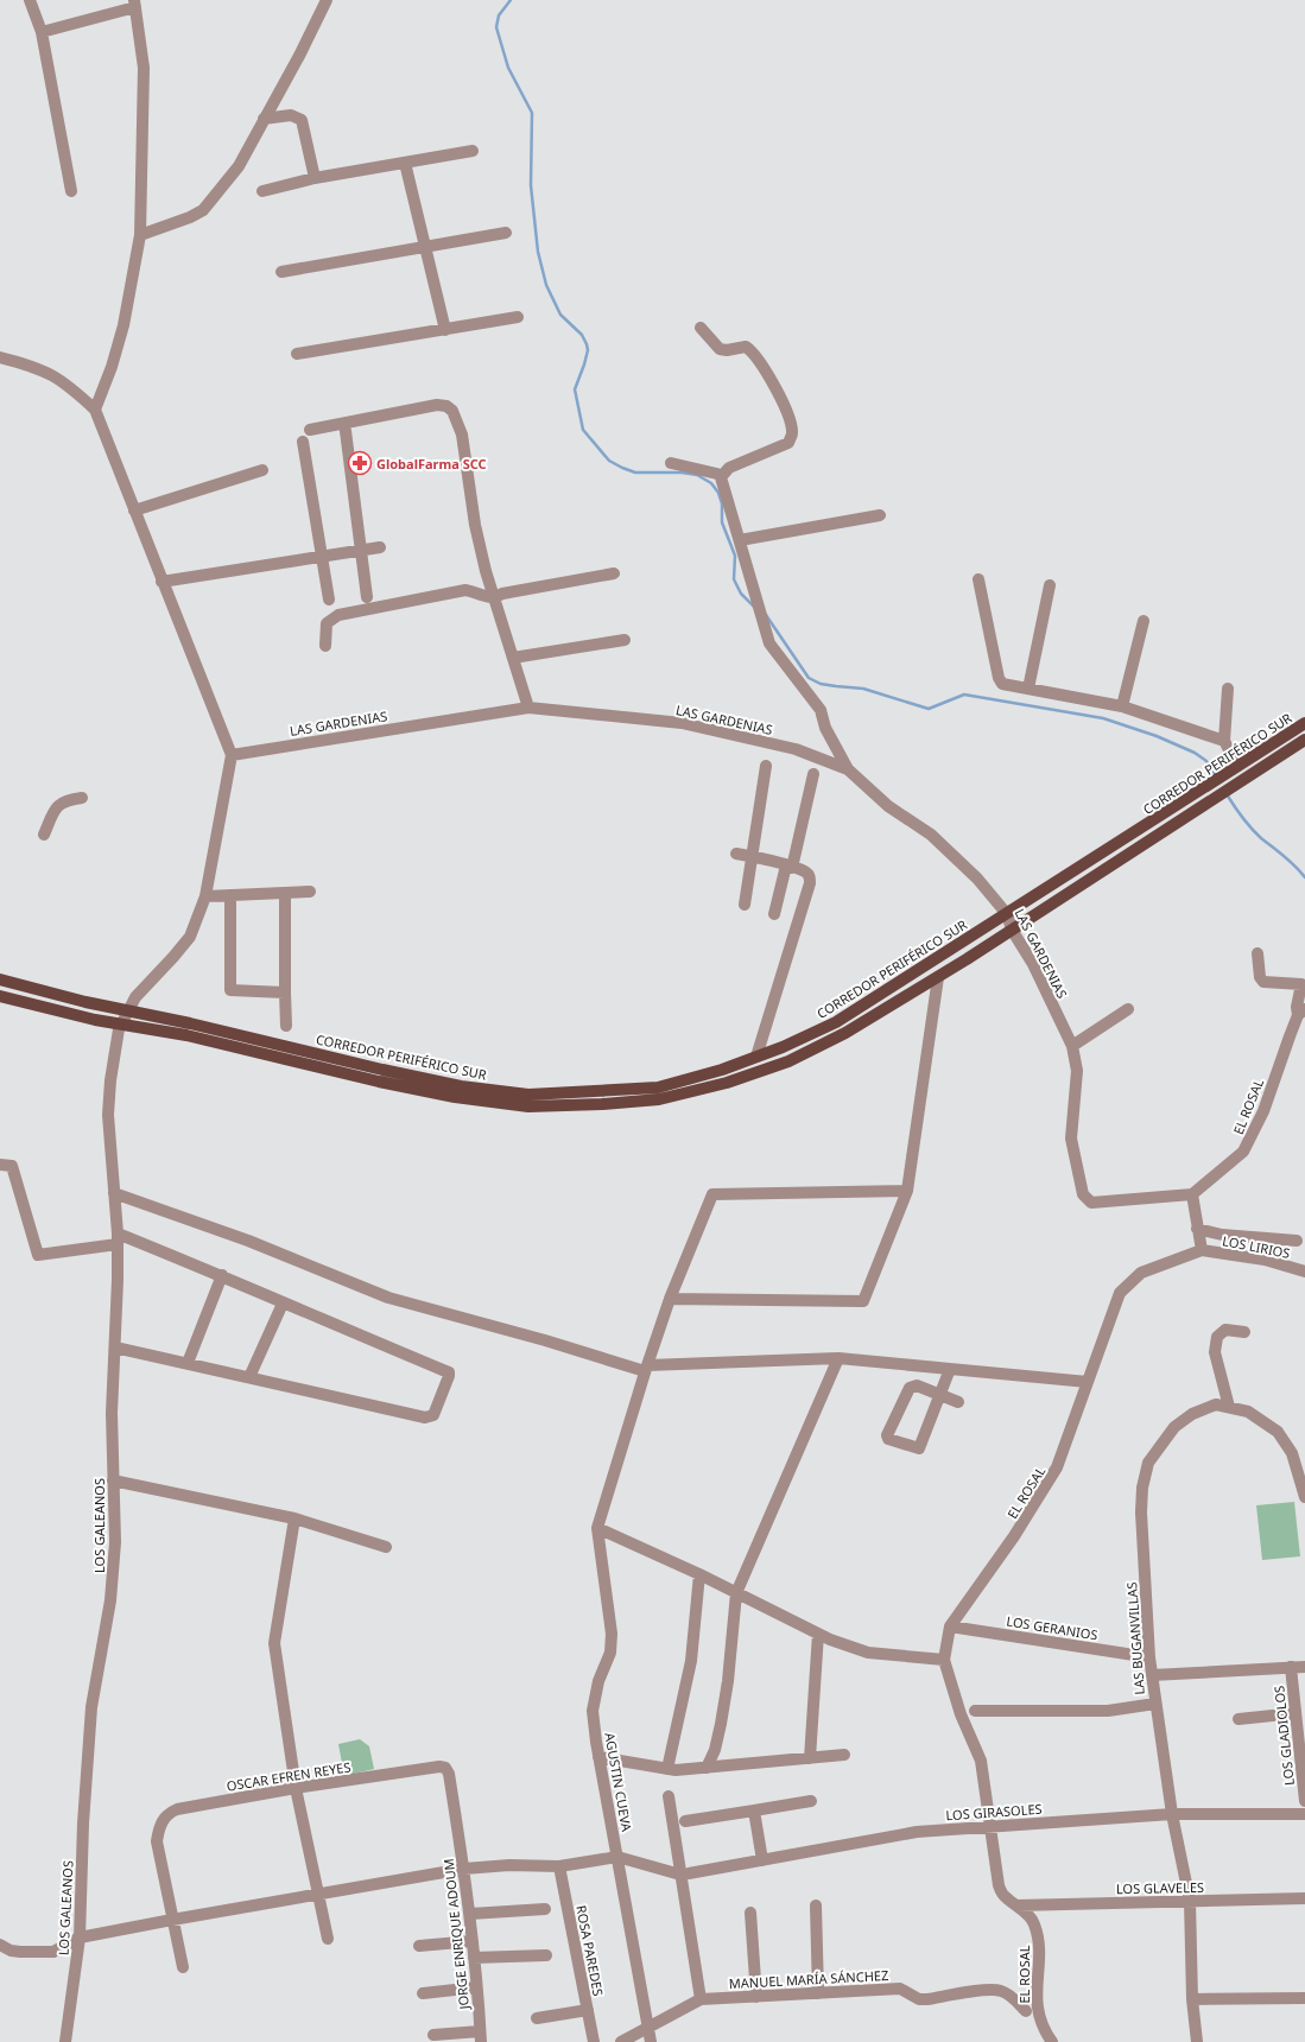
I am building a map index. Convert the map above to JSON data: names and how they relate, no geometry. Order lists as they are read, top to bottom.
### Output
{
  "streets": {
    "main road": ["CORREDOR PERIFÉRICO SUR"],
    "street": [
      "LAS GARDENIAS",
      "EL ROSAL",
      "LOS LIRIOS",
      "LOS GALEANOS",
      "LOS GERANIOS",
      "LAS BUGANVILLAS",
      "LOS GLADIOLOS",
      "OSCAR EFREN REYES",
      "AGUSTIN CUEVA",
      "LOS GIRASOLES",
      "LOS GLAVELES",
      "JORGE ENRIQUE ADOUM",
      "ROSA PAREDES",
      "MANUEL MARÍA SÁNCHEZ"
    ]
  },
  "crossings": [
    ["LAS GARDENIAS", "CORREDOR PERIFÉRICO SUR"],
    ["LAS GARDENIAS", "EL ROSAL"],
    ["LAS GARDENIAS", "LOS GALEANOS"],
    ["CORREDOR PERIFÉRICO SUR", "LOS GALEANOS"],
    ["EL ROSAL", "LOS LIRIOS"],
    ["EL ROSAL", "LOS GERANIOS"],
    ["EL ROSAL", "LOS GIRASOLES"],
    ["EL ROSAL", "LOS GLAVELES"],
    ["LOS GERANIOS", "LAS BUGANVILLAS"],
    ["LAS BUGANVILLAS", "LOS GIRASOLES"],
    ["LAS BUGANVILLAS", "LOS GLAVELES"],
    ["OSCAR EFREN REYES", "JORGE ENRIQUE ADOUM"],
    ["AGUSTIN CUEVA", "MANUEL MARÍA SÁNCHEZ"]
  ],
  "places": {
    "pharmacy": ["GlobalFarma SCC"]
  }
}
